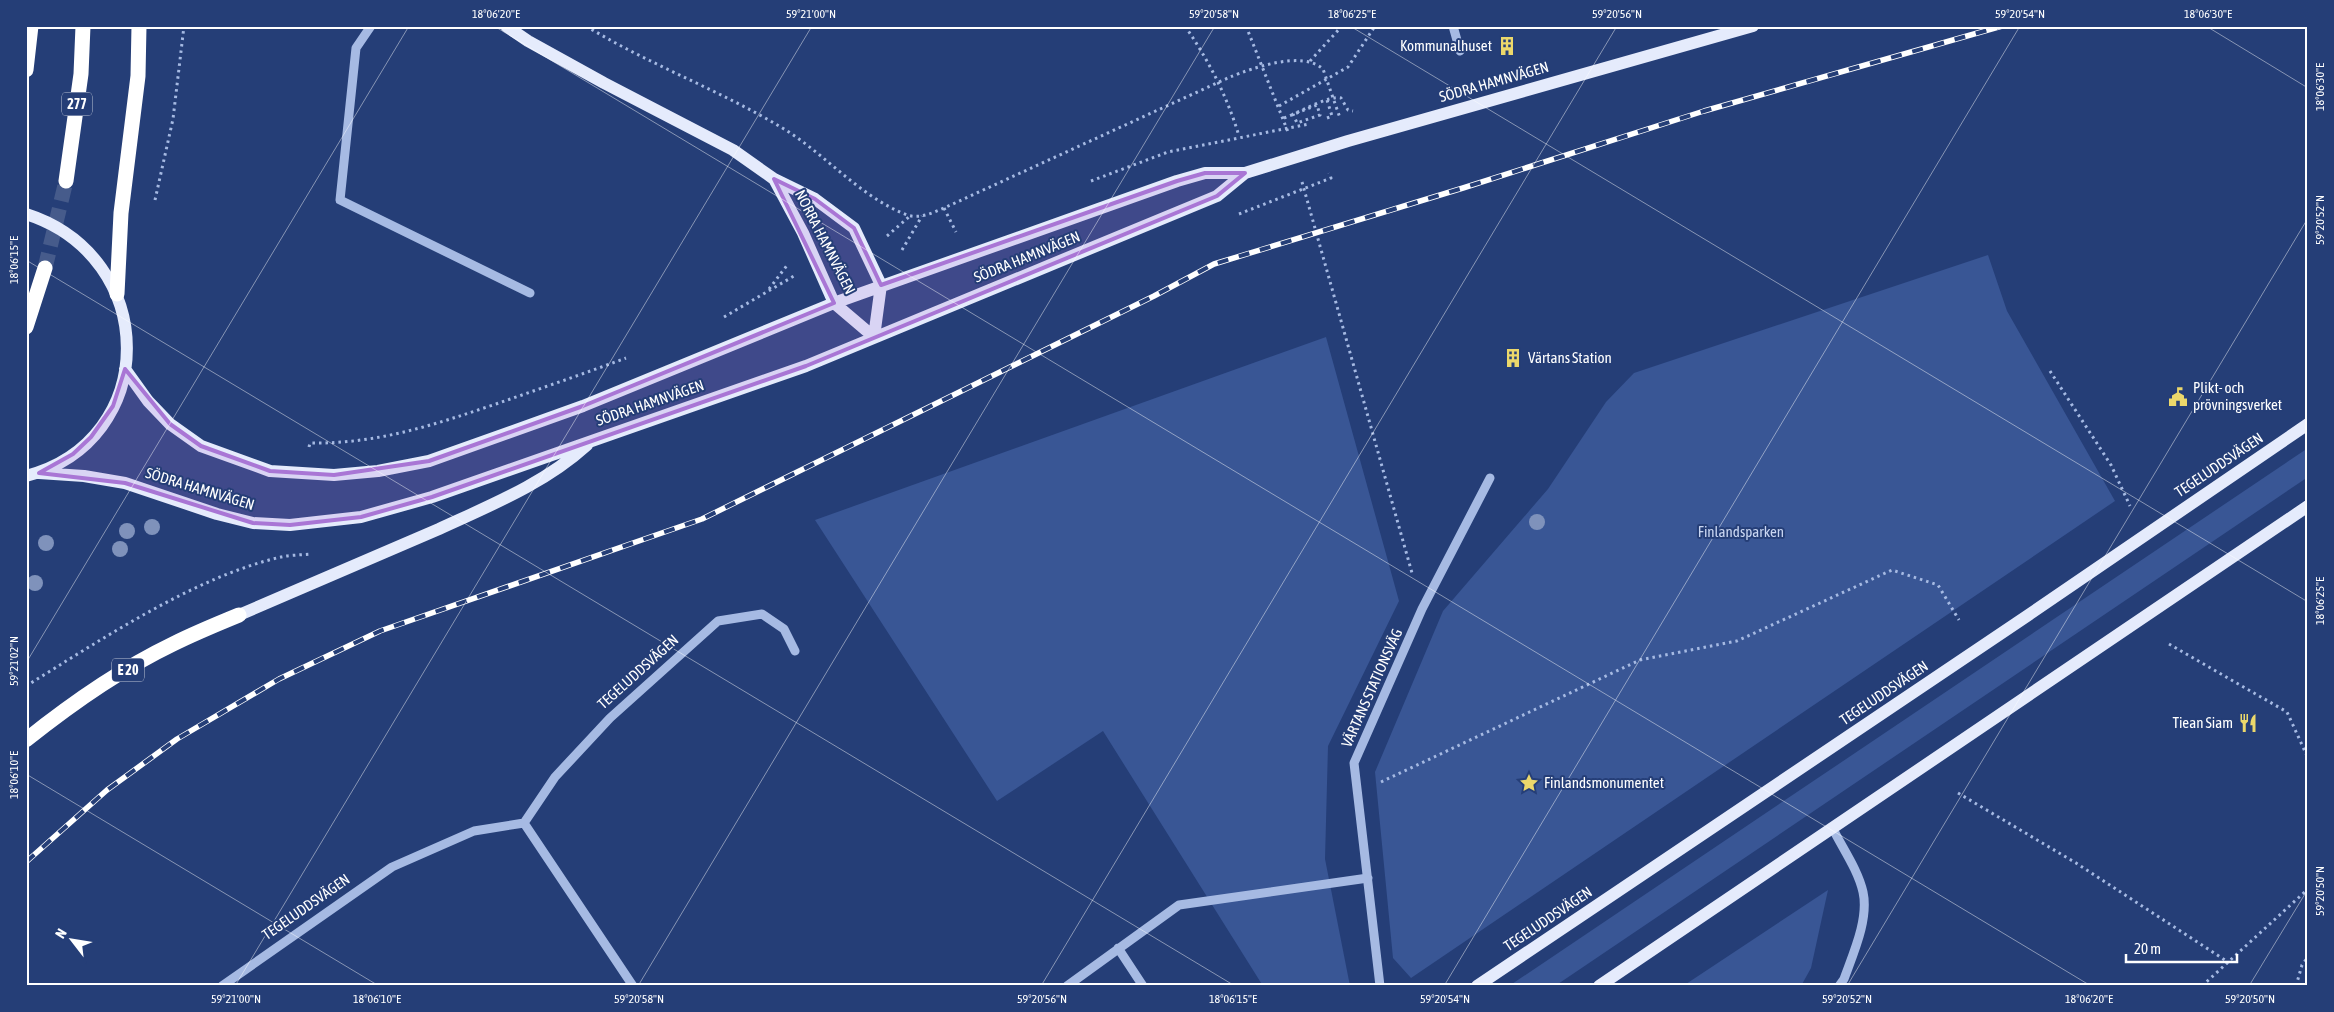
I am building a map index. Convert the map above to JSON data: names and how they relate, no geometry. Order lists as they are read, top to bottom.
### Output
{
  "streets": {
    "highway": ["277", "E 20"],
    "main road": ["SÖDRA HAMNVÄGEN", "NORRA HAMNVÄGEN", "TEGELUDDSVÄGEN"],
    "street": ["VÄRTANS STATIONSVÄG"]
  },
  "crossings": [
    ["SÖDRA HAMNVÄGEN", "NORRA HAMNVÄGEN"],
    ["SÖDRA HAMNVÄGEN", "E 20"]
  ],
  "parks": ["Finlandsparken"],
  "places": {
    "building": ["Kommunalhuset", "Värtans Station"],
    "public building": ["Plikt- och prövningsverket"],
    "restaurant": ["Tiean Siam"],
    "place": ["Finlandsmonumentet"]
  },
  "scale_bar": "20 m",
  "north": "top left",
  "coordinates": [
    "18°06'20\"E",
    "59°21'00\"N",
    "59°20'58\"N",
    "18°06'25\"E",
    "59°20'56\"N",
    "59°20'54\"N",
    "18°06'30\"E",
    "59°20'52\"N",
    "18°06'15\"E",
    "59°21'02\"N",
    "18°06'10\"E",
    "59°20'50\"N"
  ]
}
